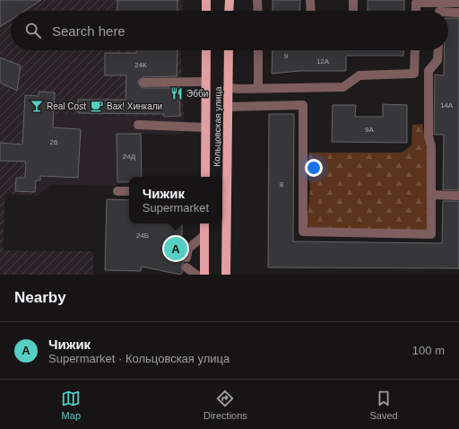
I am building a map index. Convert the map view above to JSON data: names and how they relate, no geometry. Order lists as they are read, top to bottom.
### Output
{
  "streets": {
    "main road": ["Кольцовская улица"]
  },
  "places": {
    "restaurant": ["Эбби"],
    "bar": ["Real Cost"],
    "cafe": ["Вах! Хинкали"]
  },
  "house_numbers": [
    "9",
    "12А",
    "24К",
    "14А",
    "9А",
    "26",
    "24Д",
    "8",
    "24Б"
  ],
  "page": {
    "search": "Search here",
    "popup": ["Чижик", "Supermarket"],
    "pins": "A",
    "heading": "Nearby",
    "list": [
      {
        "mark": "A",
        "name": "Чижик",
        "note": "Supermarket · Кольцовская улица",
        "value": "100 m"
      }
    ],
    "nav": ["Map", "Directions", "Saved"]
  }
}
